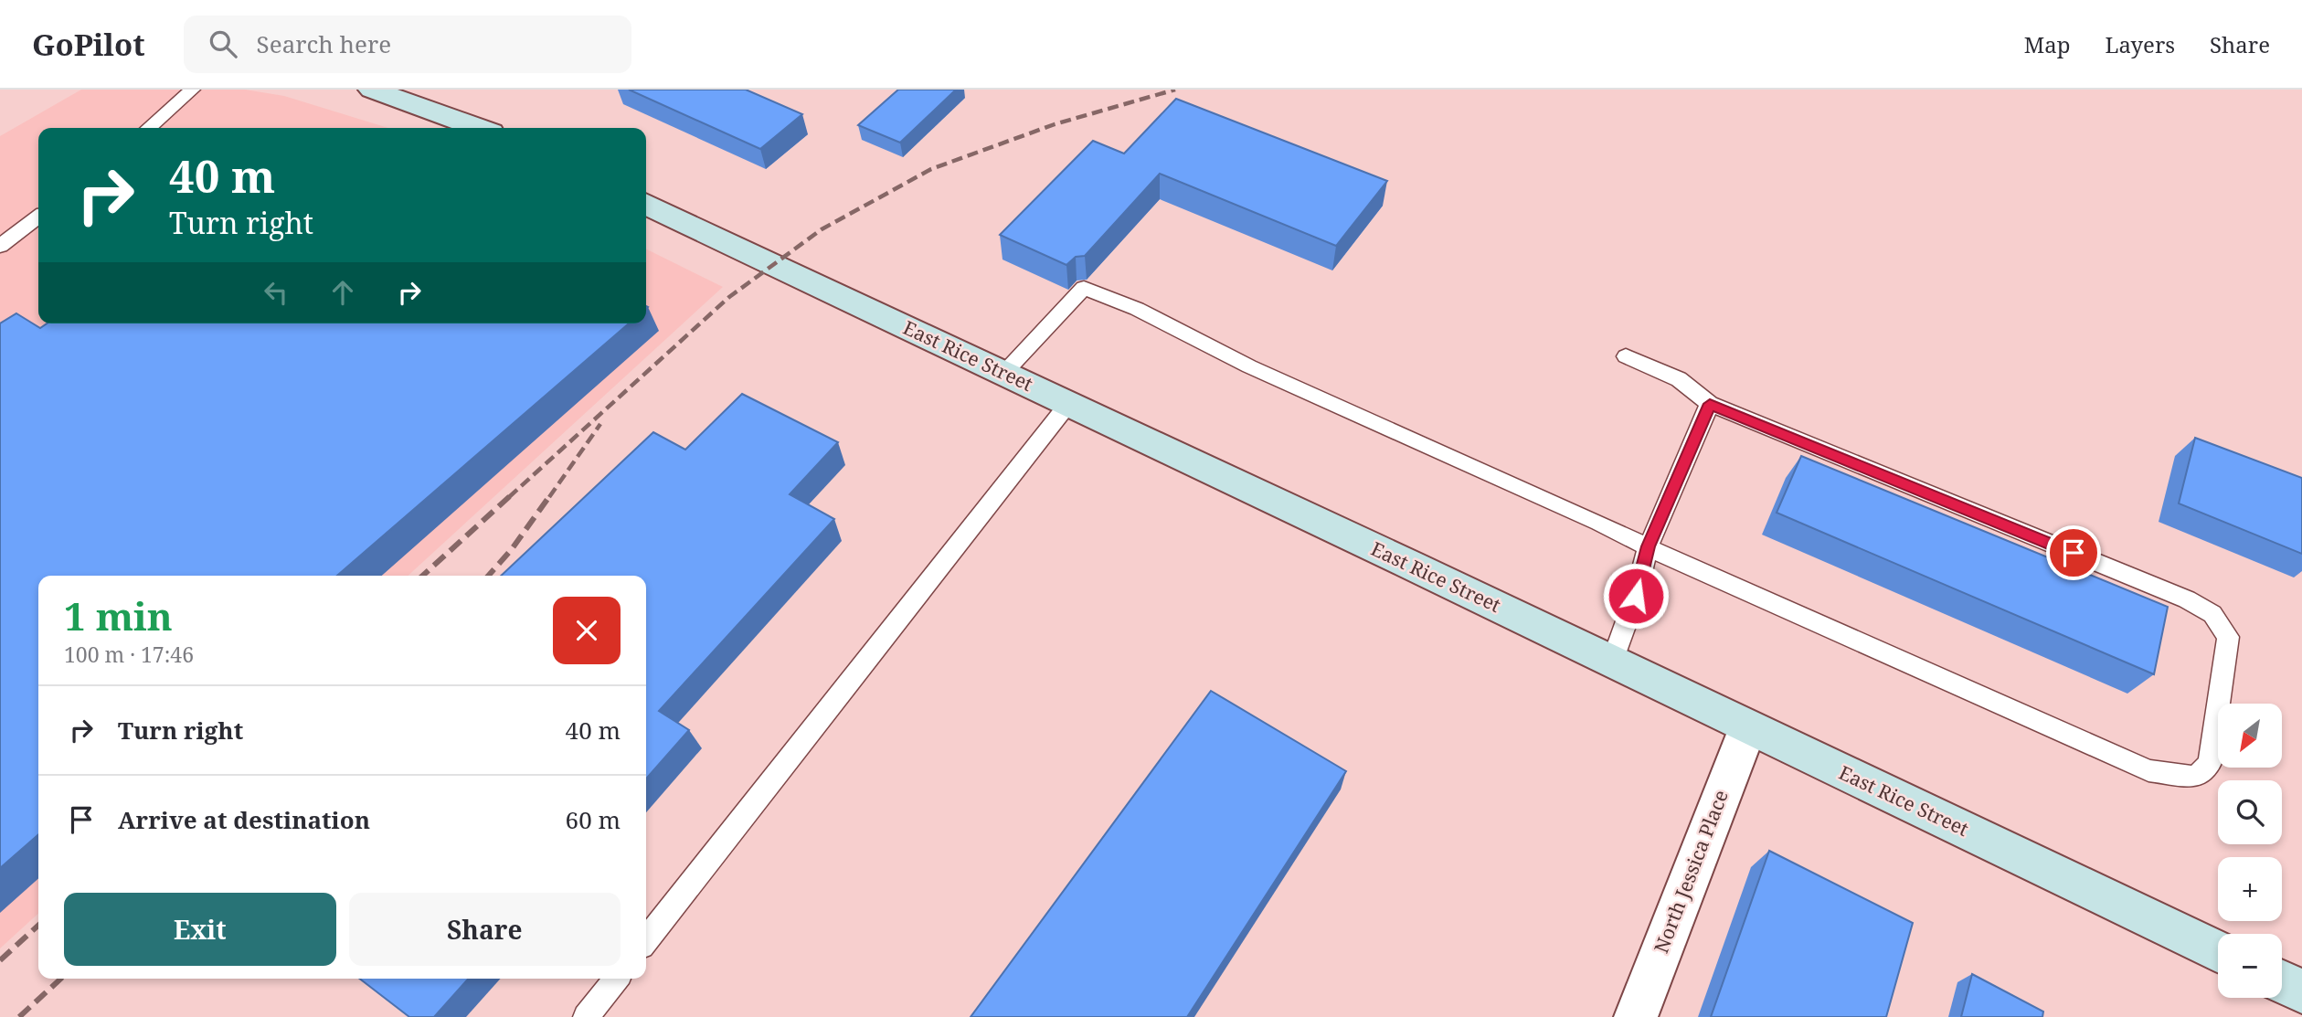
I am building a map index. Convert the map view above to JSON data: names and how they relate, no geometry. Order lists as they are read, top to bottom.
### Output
{
  "streets": {
    "main road": ["East Rice Street"],
    "street": ["North Jessica Place"]
  },
  "crossings": [
    ["East Rice Street", "North Jessica Place"]
  ],
  "north": "bottom left",
  "page": {
    "header": "GoPilot",
    "search": "Search here",
    "nav": ["Map", "Layers", "Share"],
    "turn": ["40 m", "Turn right"],
    "heading": ["1 min", "100 m · 17:46"],
    "list": [
      {
        "name": "Turn right",
        "value": "40 m"
      },
      {
        "name": "Arrive at destination",
        "value": "60 m"
      }
    ],
    "map_buttons": ["+", "−"],
    "buttons": ["Exit", "Share"]
  }
}
